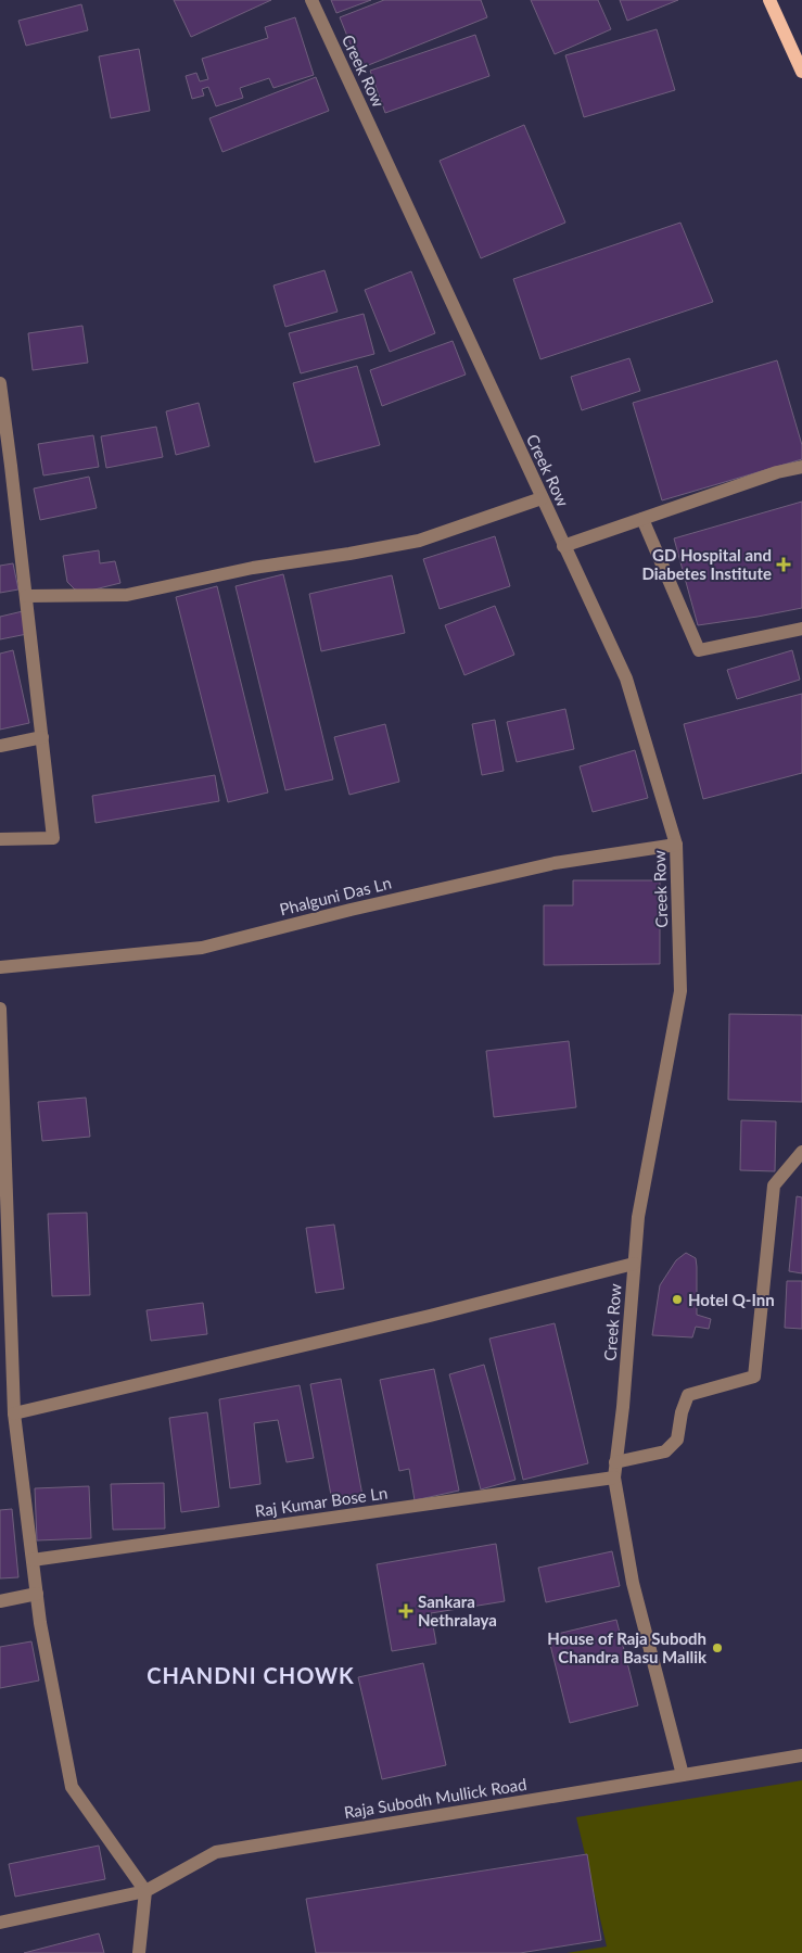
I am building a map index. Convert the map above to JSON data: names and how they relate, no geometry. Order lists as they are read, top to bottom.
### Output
{
  "streets": {
    "street": [
      "Creek Row",
      "Phalguni Das Ln",
      "Raj Kumar Bose Ln",
      "Raja Subodh Mullick Road"
    ]
  },
  "crossings": [
    ["Creek Row", "Phalguni Das Ln"],
    ["Creek Row", "Raj Kumar Bose Ln"],
    ["Creek Row", "Raja Subodh Mullick Road"]
  ],
  "districts": ["CHANDNI CHOWK"],
  "places": {
    "health": ["GD Hospital and Diabetes Institute", "Sankara Nethralaya"],
    "other": ["Hotel Q-Inn", "House of Raja Subodh Chandra Basu Mallik"]
  }
}
